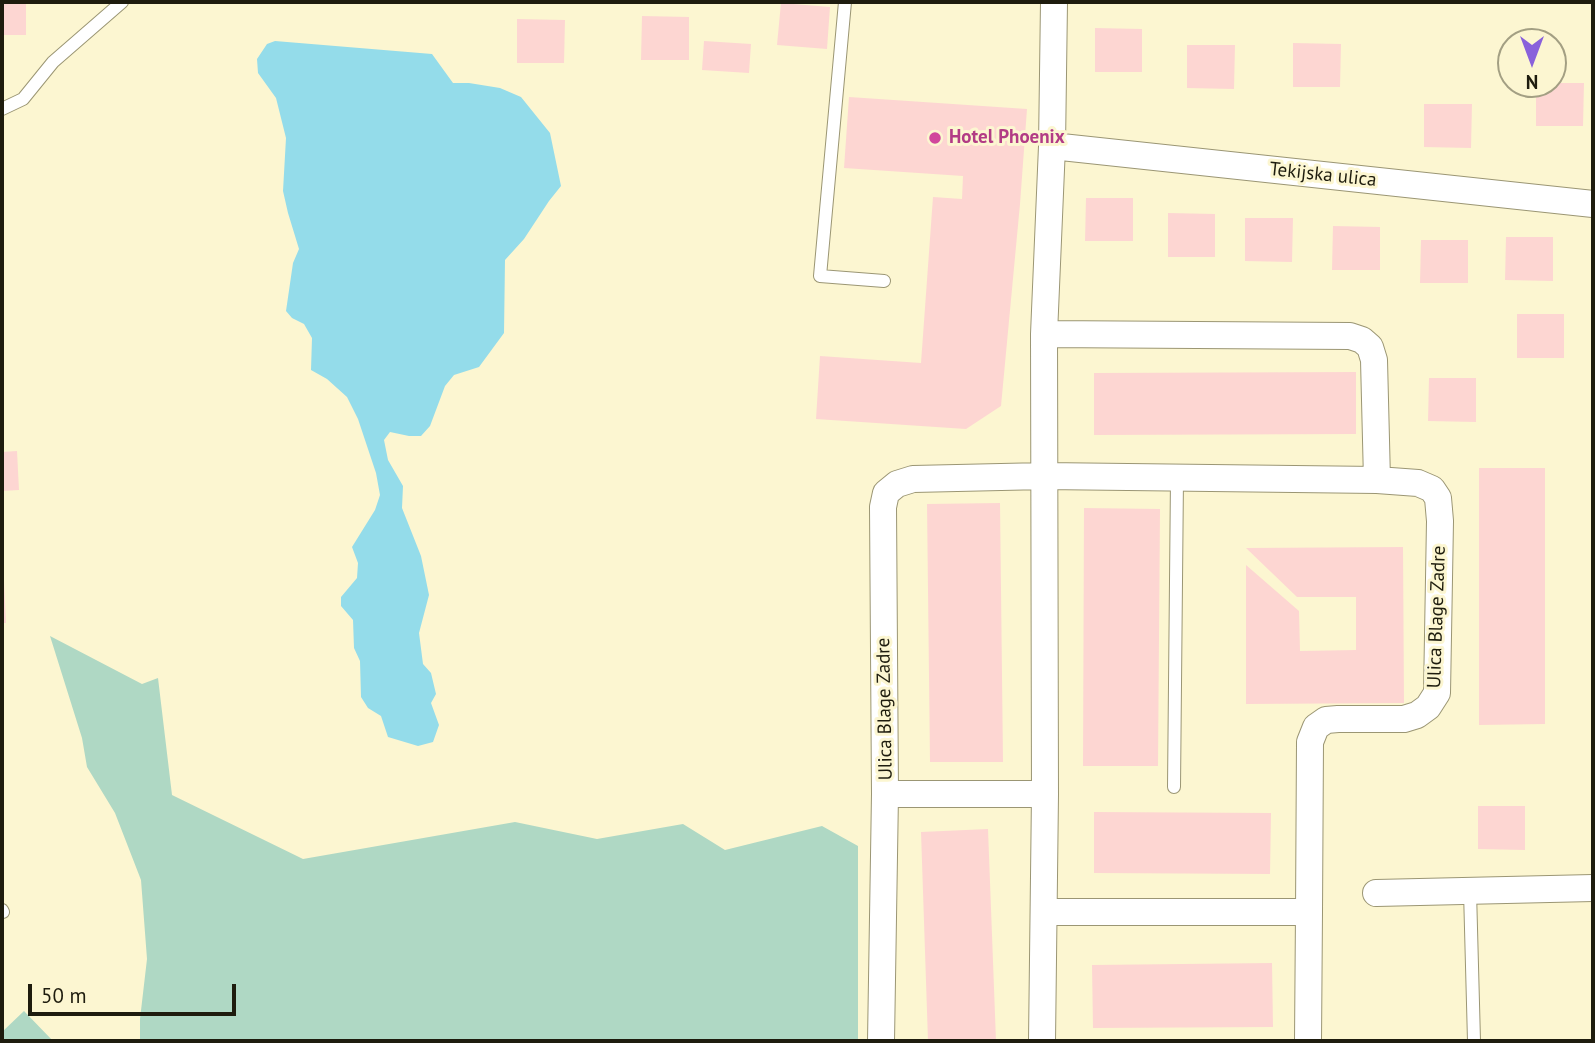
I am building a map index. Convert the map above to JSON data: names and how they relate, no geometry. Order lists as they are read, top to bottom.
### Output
{
  "streets": {
    "street": ["Tekijska ulica", "Ulica Blage Zadre"]
  },
  "places": ["Hotel Phoenix"],
  "scale_bar": "50 m",
  "north": "bottom"
}
